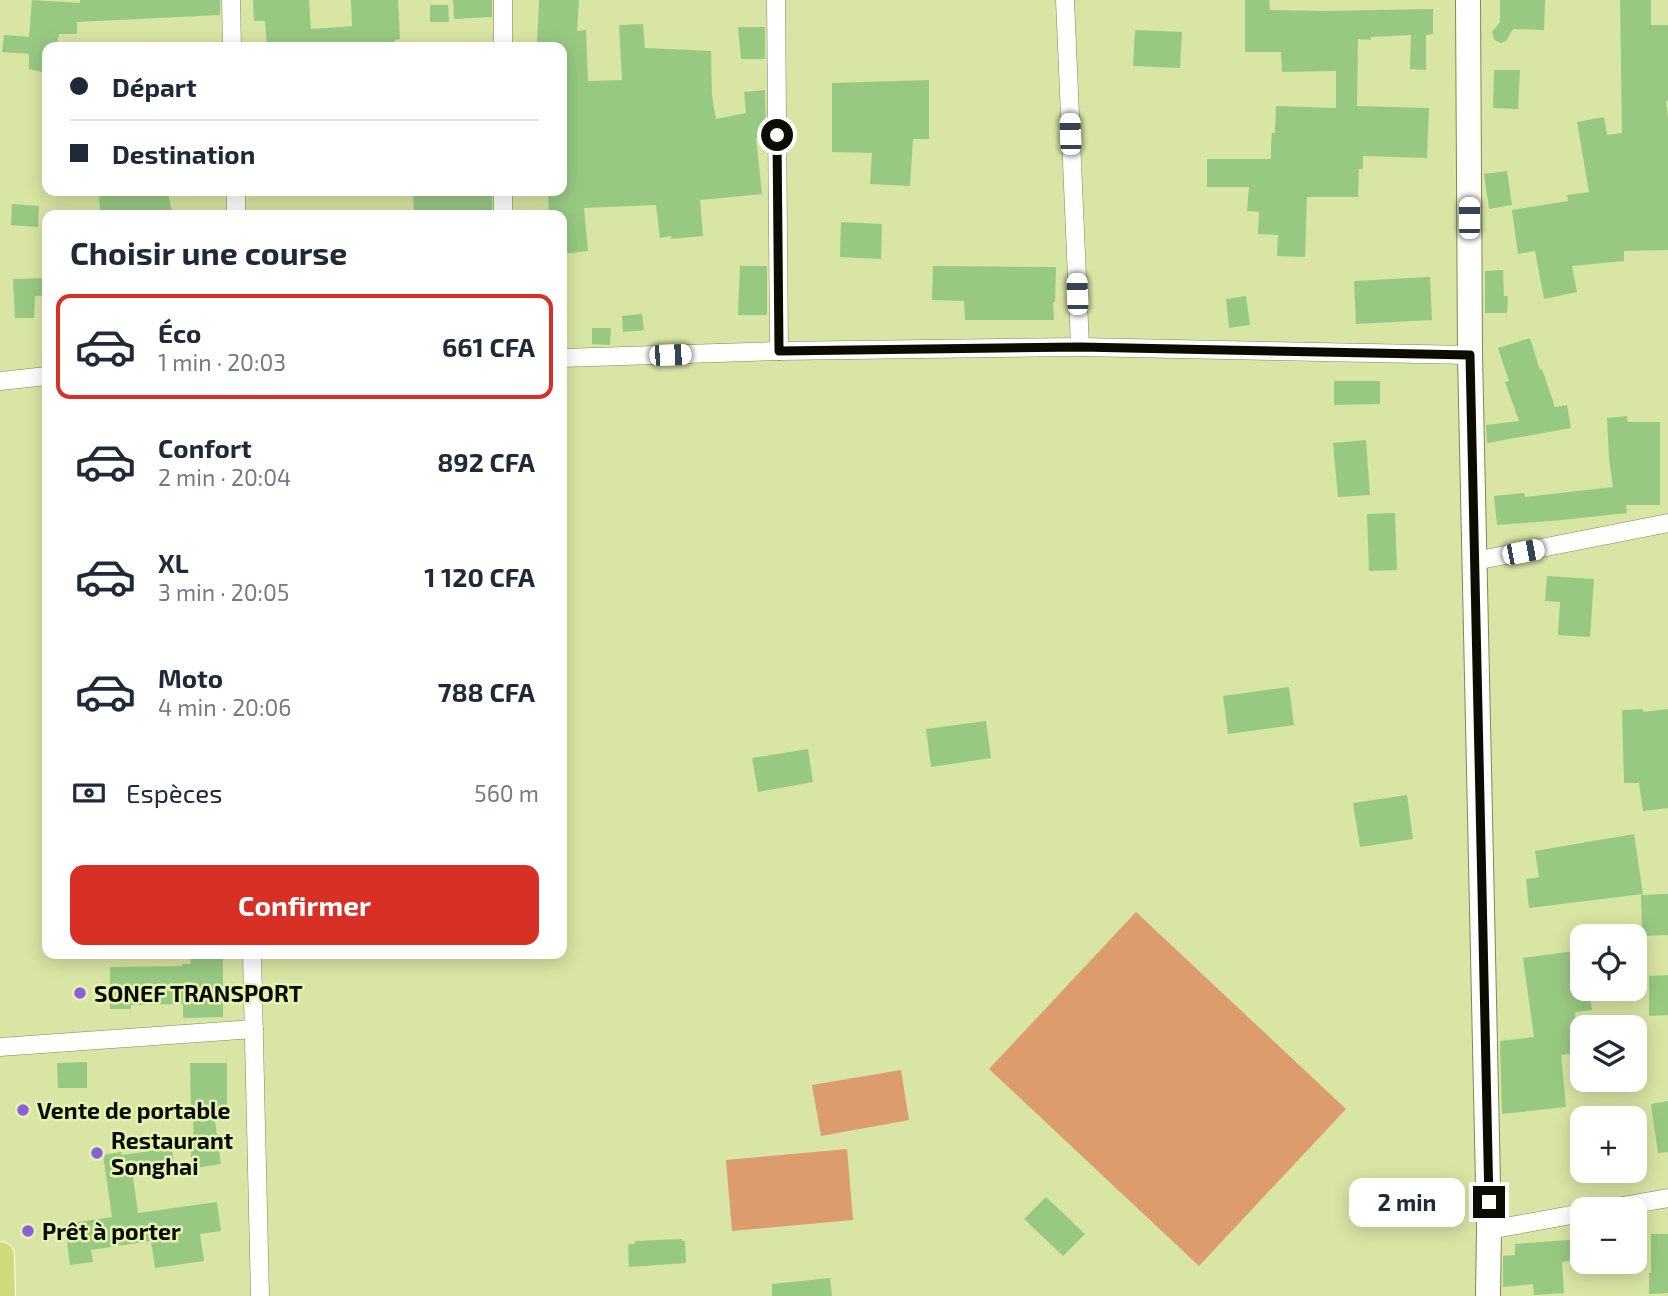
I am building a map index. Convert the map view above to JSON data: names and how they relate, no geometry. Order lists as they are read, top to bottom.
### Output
{
  "places": [
    "SONEF TRANSPORT",
    "Vente de portable",
    "Restaurant Songhai",
    "Prêt à porter"
  ],
  "page": {
    "banner": ["Départ", "Destination"],
    "heading": "Choisir une course",
    "list": [
      {
        "name": "Éco",
        "note": "1 min · 20:03",
        "value": "661 CFA"
      },
      {
        "name": "Confort",
        "note": "2 min · 20:04",
        "value": "892 CFA"
      },
      {
        "name": "XL",
        "note": "3 min · 20:05",
        "value": "1 120 CFA"
      },
      {
        "name": "Moto",
        "note": "4 min · 20:06",
        "value": "788 CFA"
      }
    ],
    "pay": ["Espèces", "560 m"],
    "buttons": "Confirmer",
    "map_buttons": ["+", "−"],
    "bubble": "2 min"
  }
}
